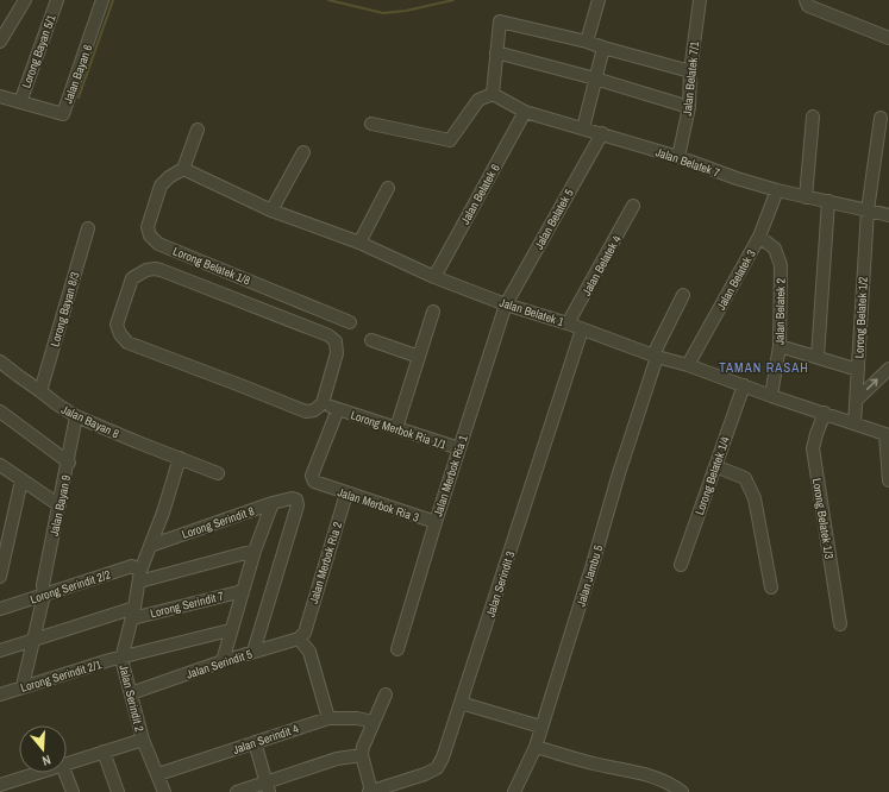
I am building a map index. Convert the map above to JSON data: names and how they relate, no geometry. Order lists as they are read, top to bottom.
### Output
{
  "streets": {
    "street": [
      "Lorong Bayan 5/1",
      "Jalan Bayan 6",
      "Jalan Belatek 7/1",
      "Jalan Belatek 7",
      "Jalan Belatek 6",
      "Jalan Belatek 5",
      "Lorong Belatek 1/8",
      "Jalan Belatek 4",
      "Jalan Belatek 3",
      "Lorong Bayan 8/3",
      "Jalan Belatek 1",
      "Jalan Belatek 2",
      "Lorong Belatek 1/2",
      "Jalan Bayan 8",
      "Lorong Merbok Ria 1/1",
      "Jalan Merbok Ria 1",
      "Lorong Belatek 1/4",
      "Jalan Merbok Ria 3",
      "Jalan Bayan 9",
      "Lorong Belatek 1/3",
      "Lorong Serindit 8",
      "Jalan Merbok Ria 2",
      "Jalan Jambu 5",
      "Jalan Serindit 3",
      "Lorong Serindit 2/2",
      "Lorong Serindit 7",
      "Jalan Serindit 5",
      "Lorong Serindit 2/1",
      "Jalan Serindit 2",
      "Jalan Serindit 4"
    ]
  },
  "crossings": [
    ["Lorong Bayan 5/1", "Jalan Bayan 6"],
    ["Jalan Belatek 7/1", "Jalan Belatek 7"],
    ["Jalan Belatek 7", "Jalan Belatek 6"],
    ["Jalan Belatek 7", "Jalan Belatek 5"],
    ["Jalan Belatek 7", "Jalan Belatek 3"],
    ["Jalan Belatek 7", "Lorong Belatek 1/2"],
    ["Jalan Belatek 6", "Jalan Belatek 1"],
    ["Jalan Belatek 5", "Jalan Belatek 1"],
    ["Jalan Belatek 5", "Jalan Merbok Ria 1"],
    ["Lorong Belatek 1/8", "Jalan Belatek 1"],
    ["Jalan Belatek 4", "Jalan Belatek 1"],
    ["Jalan Belatek 3", "Jalan Belatek 1"],
    ["Jalan Belatek 3", "Jalan Belatek 2"],
    ["Lorong Bayan 8/3", "Jalan Bayan 8"],
    ["Jalan Belatek 1", "Jalan Belatek 2"],
    ["Jalan Belatek 1", "Lorong Belatek 1/2"],
    ["Jalan Belatek 1", "Jalan Merbok Ria 1"],
    ["Jalan Belatek 1", "Lorong Belatek 1/4"],
    ["Jalan Belatek 1", "Lorong Belatek 1/3"],
    ["Jalan Belatek 1", "Jalan Jambu 5"],
    ["Jalan Belatek 1", "Jalan Serindit 3"],
    ["Jalan Bayan 8", "Jalan Bayan 9"],
    ["Lorong Merbok Ria 1/1", "Jalan Merbok Ria 1"],
    ["Lorong Merbok Ria 1/1", "Jalan Merbok Ria 3"],
    ["Jalan Merbok Ria 1", "Jalan Merbok Ria 3"],
    ["Jalan Merbok Ria 3", "Jalan Merbok Ria 2"],
    ["Jalan Bayan 9", "Lorong Serindit 2/2"],
    ["Jalan Bayan 9", "Lorong Serindit 7"],
    ["Jalan Bayan 9", "Lorong Serindit 2/1"],
    ["Lorong Serindit 8", "Lorong Serindit 2/2"],
    ["Lorong Serindit 8", "Lorong Serindit 7"],
    ["Lorong Serindit 8", "Jalan Serindit 5"],
    ["Lorong Serindit 8", "Lorong Serindit 2/1"],
    ["Lorong Serindit 8", "Jalan Serindit 2"],
    ["Jalan Merbok Ria 2", "Jalan Serindit 5"],
    ["Lorong Serindit 2/2", "Jalan Serindit 2"],
    ["Lorong Serindit 7", "Jalan Serindit 2"],
    ["Jalan Serindit 5", "Jalan Serindit 2"],
    ["Lorong Serindit 2/1", "Jalan Serindit 2"],
    ["Jalan Serindit 2", "Jalan Serindit 4"]
  ],
  "districts": ["TAMAN RASAH"],
  "north": "bottom"
}
